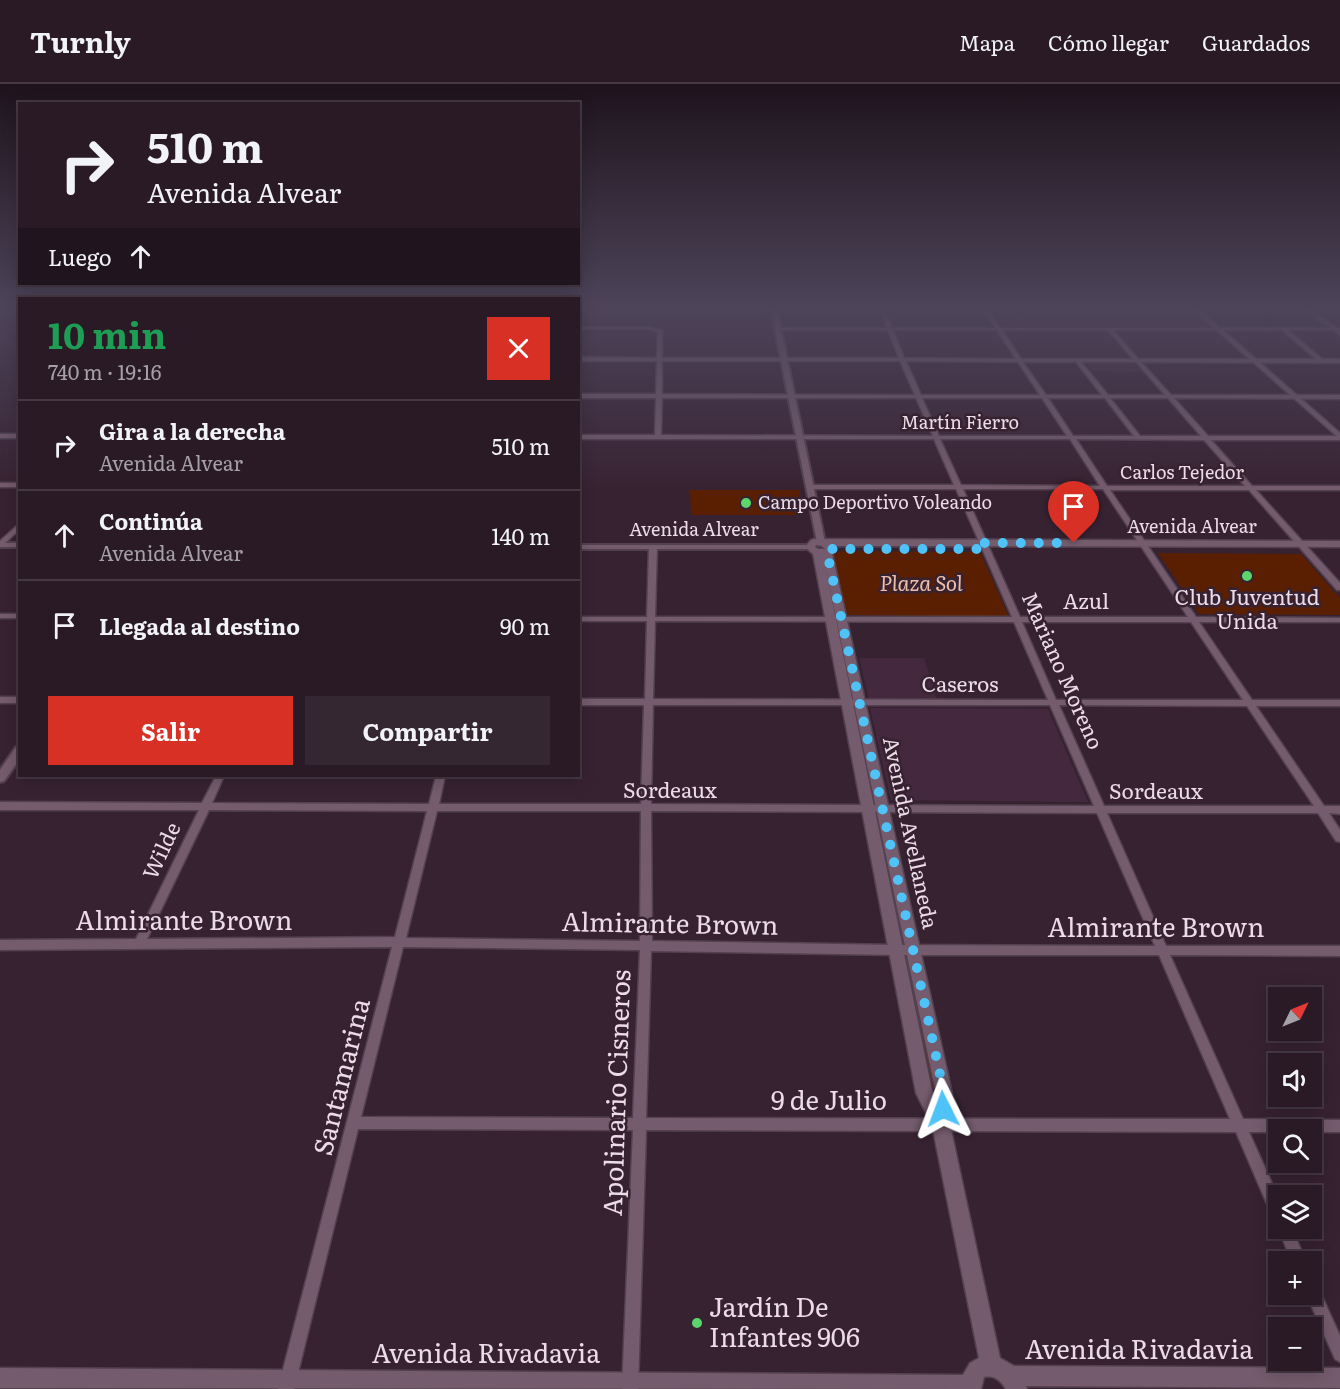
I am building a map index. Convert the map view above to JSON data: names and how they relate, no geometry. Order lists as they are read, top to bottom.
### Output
{
  "streets": {
    "main road": ["Avenida Alvear", "Avenida Avellaneda", "Avenida Rivadavia"],
    "street": [
      "Martín Fierro",
      "Carlos Tejedor",
      "Azul",
      "Mariano Moreno",
      "Caseros",
      "Sordeaux",
      "Wilde",
      "Almirante Brown",
      "Santamarina",
      "Apolinario Cisneros",
      "9 de Julio"
    ]
  },
  "crossings": [
    ["Martín Fierro", "Mariano Moreno"],
    ["Martín Fierro", "Avenida Avellaneda"],
    ["Carlos Tejedor", "Mariano Moreno"],
    ["Carlos Tejedor", "Avenida Avellaneda"],
    ["Avenida Alvear", "Mariano Moreno"],
    ["Avenida Alvear", "Avenida Avellaneda"],
    ["Avenida Alvear", "Apolinario Cisneros"],
    ["Azul", "Mariano Moreno"],
    ["Azul", "Avenida Avellaneda"],
    ["Azul", "Apolinario Cisneros"],
    ["Mariano Moreno", "Caseros"],
    ["Mariano Moreno", "Sordeaux"],
    ["Mariano Moreno", "Almirante Brown"],
    ["Mariano Moreno", "9 de Julio"],
    ["Caseros", "Avenida Avellaneda"],
    ["Caseros", "Apolinario Cisneros"],
    ["Sordeaux", "Avenida Avellaneda"],
    ["Sordeaux", "Wilde"],
    ["Sordeaux", "Santamarina"],
    ["Sordeaux", "Apolinario Cisneros"],
    ["Avenida Avellaneda", "Almirante Brown"],
    ["Avenida Avellaneda", "9 de Julio"],
    ["Wilde", "Almirante Brown"],
    ["Almirante Brown", "Santamarina"],
    ["Almirante Brown", "Apolinario Cisneros"],
    ["Santamarina", "9 de Julio"],
    ["Santamarina", "Avenida Rivadavia"],
    ["Apolinario Cisneros", "9 de Julio"],
    ["Apolinario Cisneros", "Avenida Rivadavia"]
  ],
  "parks": ["Plaza Sol"],
  "places": ["Campo Deportivo Voleando", "Club Juventud Unida", "Jardín De Infantes 906"],
  "north": "top right",
  "page": {
    "header": "Turnly",
    "nav": ["Mapa", "Cómo llegar", "Guardados"],
    "turn": ["510 m", "Avenida Alvear"],
    "then": "Luego",
    "heading": ["10 min", "740 m · 19:16"],
    "list": [
      {
        "name": "Gira a la derecha",
        "note": "Avenida Alvear",
        "value": "510 m"
      },
      {
        "name": "Continúa",
        "note": "Avenida Alvear",
        "value": "140 m"
      },
      {
        "name": "Llegada al destino",
        "value": "90 m"
      }
    ],
    "buttons": ["Salir", "Compartir"],
    "map_buttons": ["+", "−"]
  }
}
